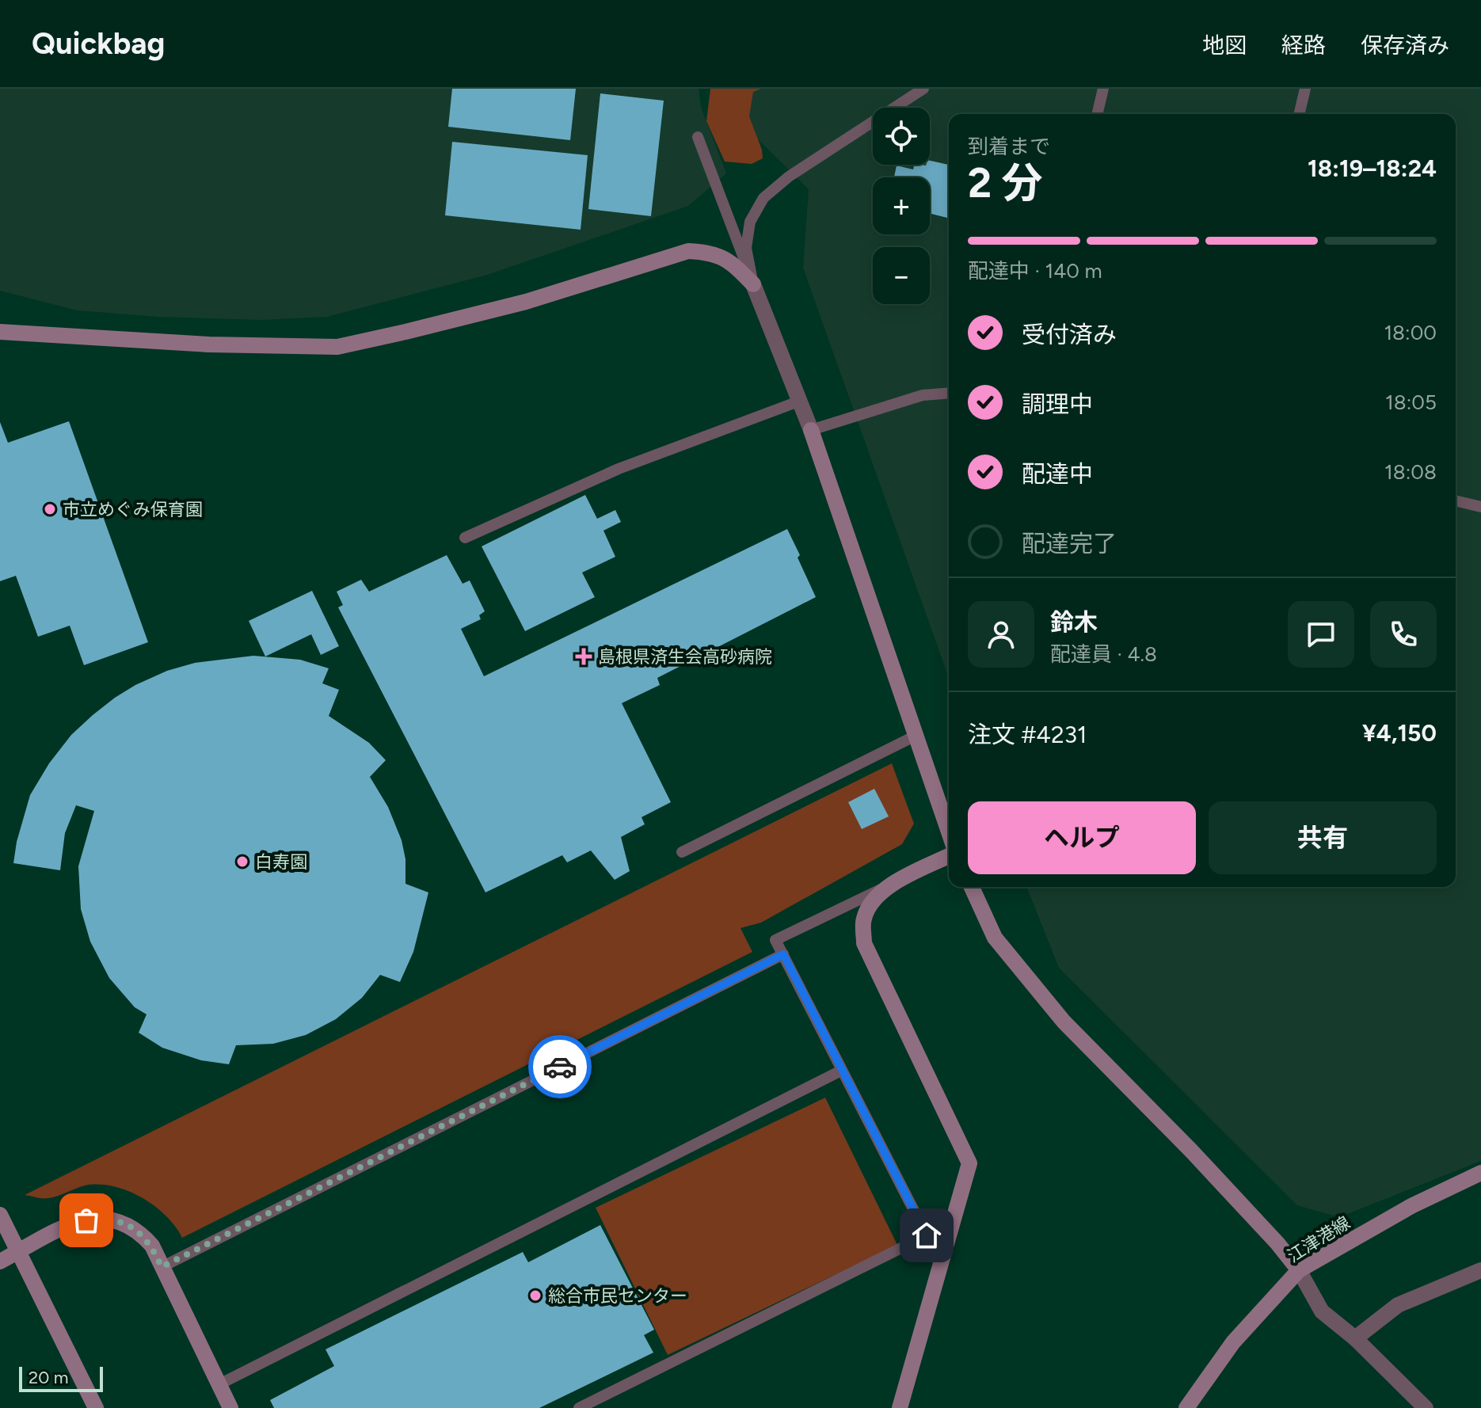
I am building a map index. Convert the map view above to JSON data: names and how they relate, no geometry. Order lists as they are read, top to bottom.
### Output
{
  "streets": {
    "street": ["江津港線"]
  },
  "places": {
    "other": ["市立めぐみ保育園", "白寿園", "総合市民センター"],
    "health": ["島根県済生会高砂病院"]
  },
  "scale_bar": "20 m",
  "page": {
    "header": "Quickbag",
    "nav": ["地図", "経路", "保存済み"],
    "map_buttons": ["+", "−"],
    "heading": ["2 分", "到着まで", "18:19–18:24"],
    "panel": [
      "鈴木",
      "配達員 · 4.8",
      "注文 #4231",
      "¥4,150"
    ],
    "bar": "配達中 · 140 m",
    "list": [
      ["受付済み", "18:00"],
      ["調理中", "18:05"],
      ["配達中", "18:08"],
      "配達完了"
    ],
    "buttons": ["ヘルプ", "共有"],
    "scale": "20 m"
  }
}
